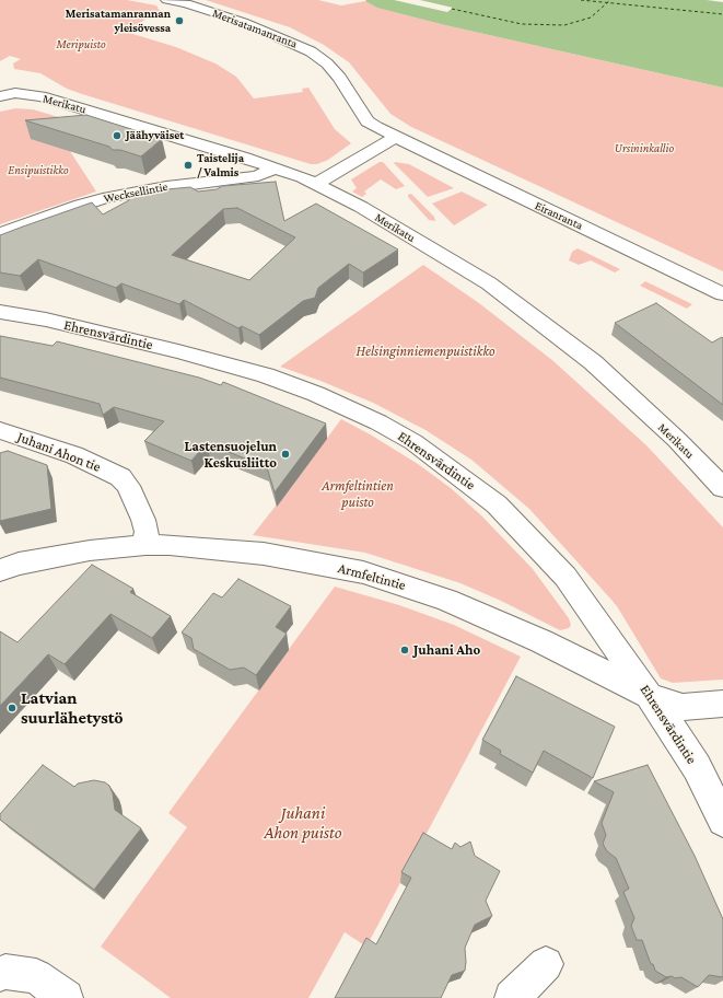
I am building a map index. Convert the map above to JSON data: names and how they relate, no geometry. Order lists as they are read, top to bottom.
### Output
{
  "streets": {
    "street": [
      "Merisatamanranta",
      "Merikatu",
      "Wecksellintie",
      "Eiranranta",
      "Ehrensvärdintie",
      "Juhani Ahon tie",
      "Armfeltintie"
    ]
  },
  "crossings": [
    ["Merisatamanranta", "Eiranranta"],
    ["Merikatu", "Wecksellintie"],
    ["Ehrensvärdintie", "Armfeltintie"],
    ["Juhani Ahon tie", "Armfeltintie"]
  ],
  "parks": [
    "Meripuisto",
    "Ursininkallio",
    "Ensipuistikko",
    "Helsinginniemenpuistikko",
    "Armfeltintien puisto",
    "Juhani Ahon puisto"
  ],
  "places": [
    "Merisatamanrannan yleisövessa",
    "Jäähyväiset",
    "Taistelija / Valmis",
    "Lastensuojelun Keskusliitto",
    "Juhani Aho",
    "Latvian suurlähetystö"
  ]
}
